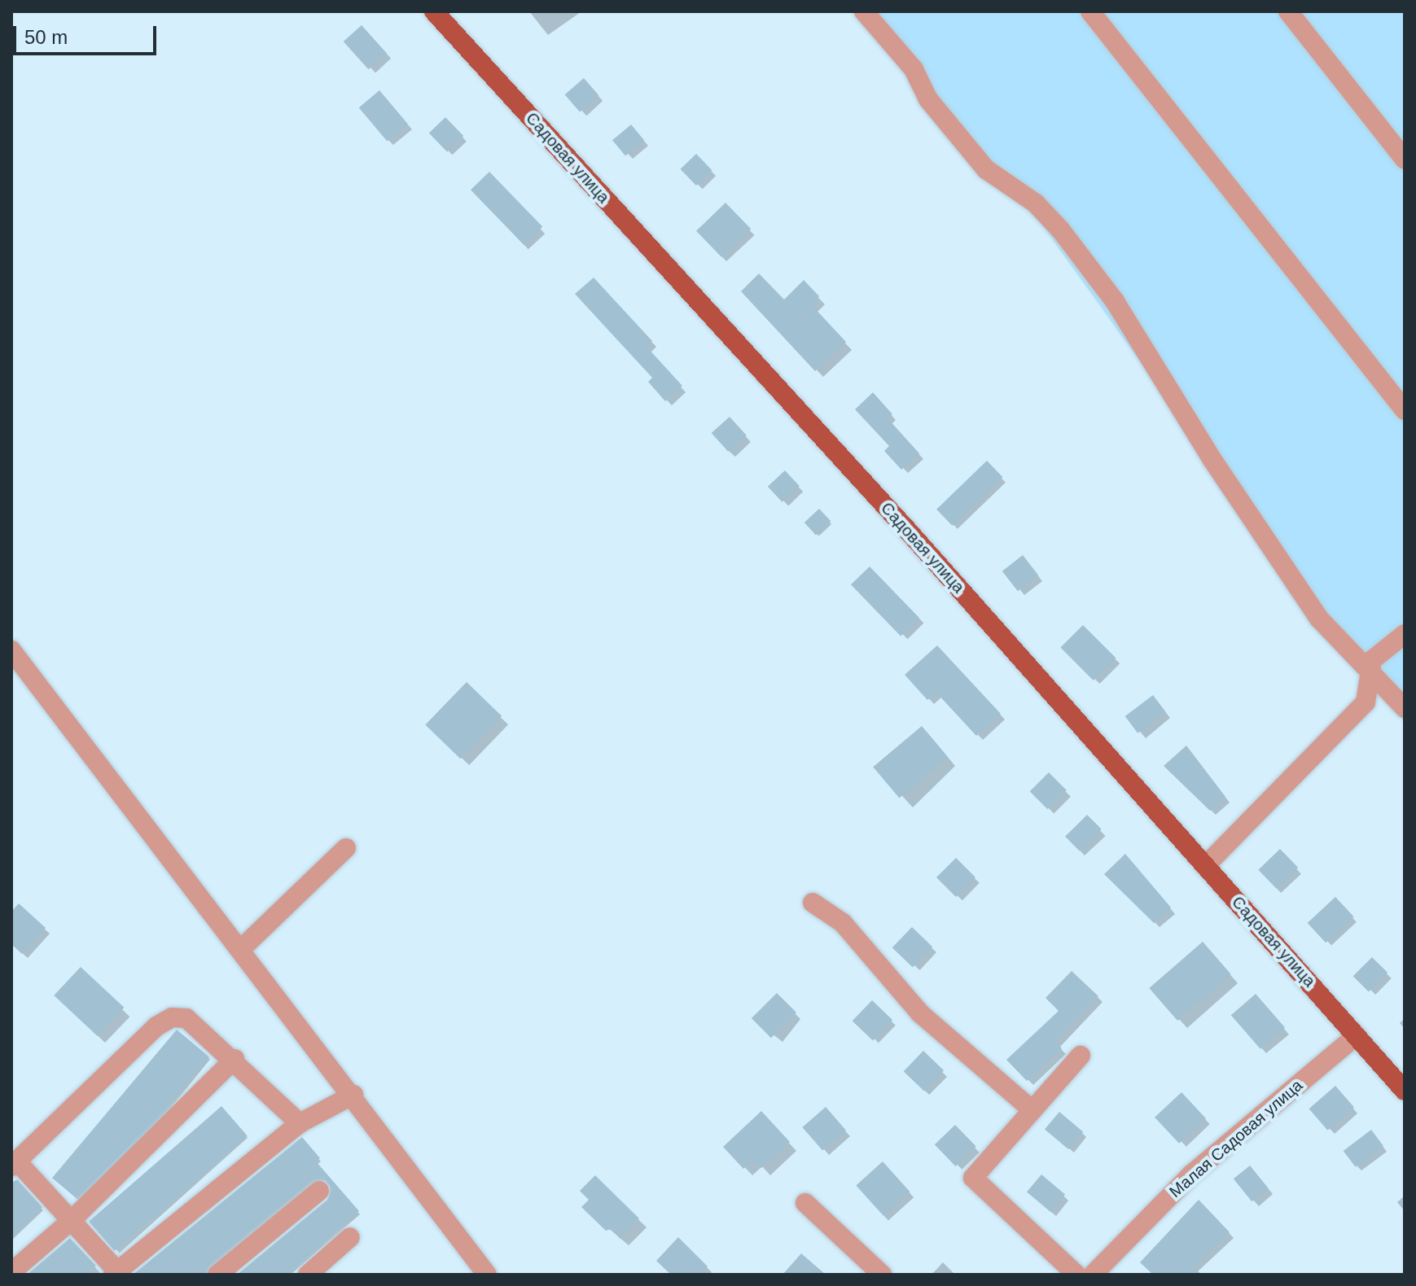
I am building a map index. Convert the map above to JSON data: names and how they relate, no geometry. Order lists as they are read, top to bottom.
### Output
{
  "streets": {
    "main road": ["Садовая улица"],
    "street": ["Малая Садовая улица"]
  },
  "crossings": [
    ["Садовая улица", "Малая Садовая улица"]
  ],
  "scale_bar": "50 m"
}
